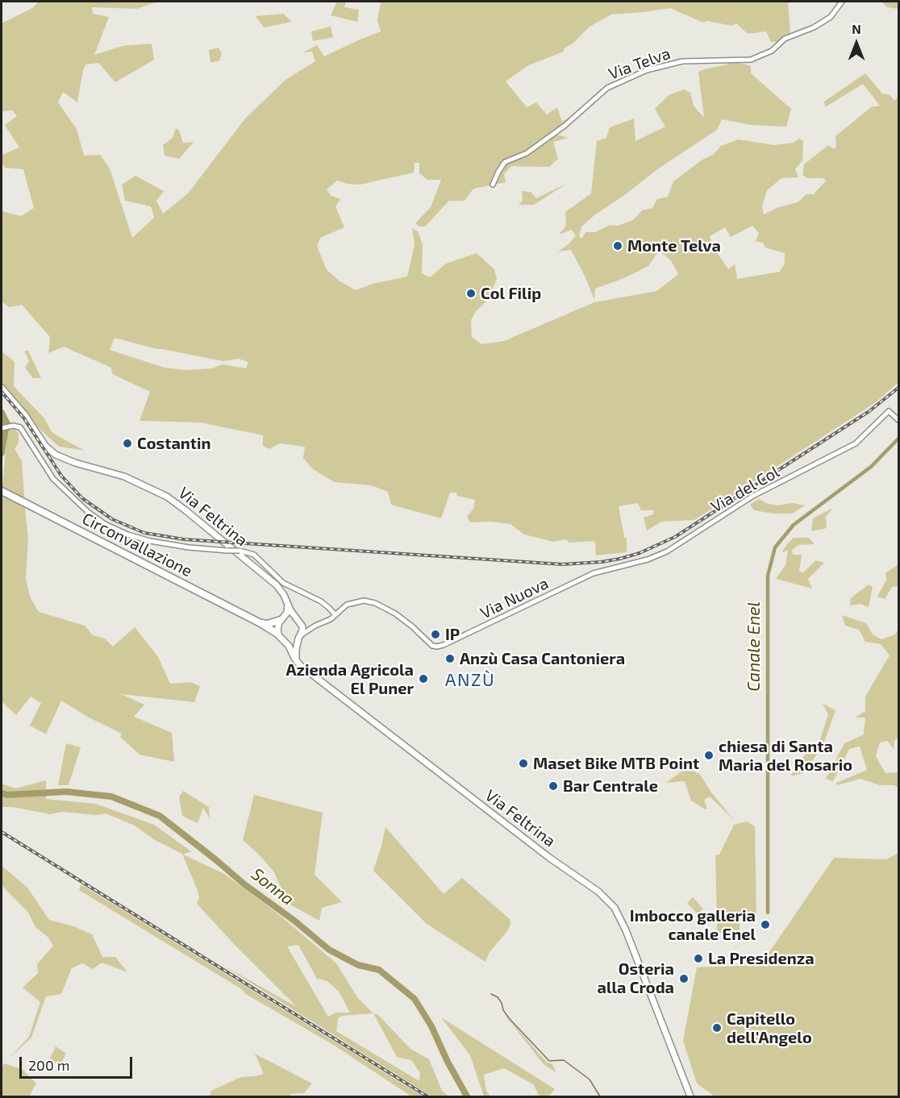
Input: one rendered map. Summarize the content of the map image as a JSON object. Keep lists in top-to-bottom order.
{
  "streets": {
    "highway": ["Circonvallazione"],
    "main road": ["Via Feltrina"],
    "street": ["Via Telva", "Via del Col", "Via Nuova"]
  },
  "crossings": [
    ["Via del Col", "Via Nuova"],
    ["Via Feltrina", "Circonvallazione"]
  ],
  "districts": ["ANZÙ"],
  "water": ["Canale Enel", "Sonna"],
  "places": [
    "Monte Telva",
    "Col Filip",
    "Costantin",
    "IP",
    "Anzù Casa Cantoniera",
    "Azienda Agricola El Puner",
    "chiesa di Santa Maria del Rosario",
    "Maset Bike MTB Point",
    "Bar Centrale",
    "Imbocco galleria canale Enel",
    "La Presidenza",
    "Osteria alla Croda",
    "Capitello dell'Angelo"
  ],
  "scale_bar": "200 m",
  "north": "top"
}
